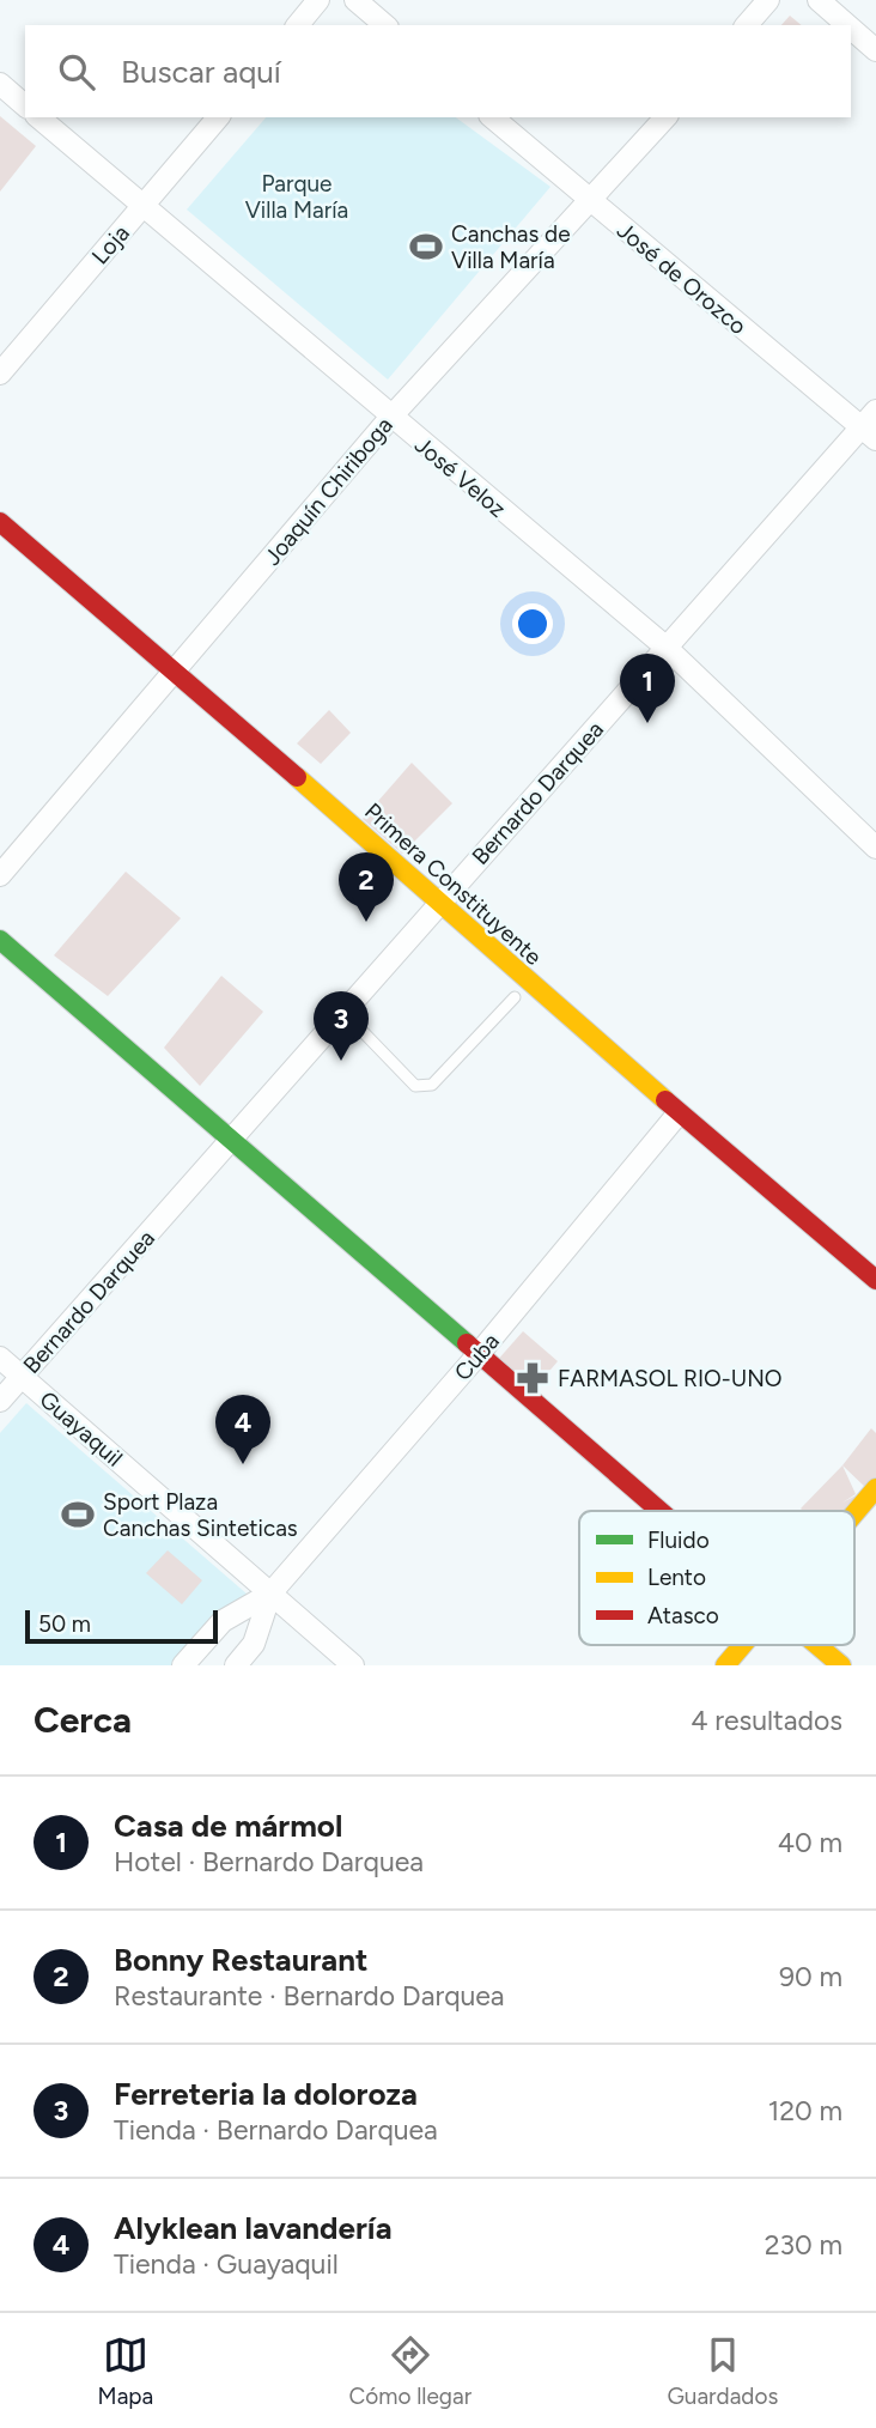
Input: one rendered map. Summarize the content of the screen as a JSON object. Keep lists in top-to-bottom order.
{
  "streets": {
    "main road": ["Primera Constituyente"],
    "street": [
      "Loja",
      "José de Orozco",
      "José Veloz",
      "Joaquín Chiriboga",
      "Bernardo Darquea",
      "Cuba",
      "Guayaquil"
    ]
  },
  "crossings": [
    ["Loja", "José Veloz"],
    ["José de Orozco", "Joaquín Chiriboga"],
    ["José de Orozco", "Bernardo Darquea"],
    ["José Veloz", "Joaquín Chiriboga"],
    ["José Veloz", "Bernardo Darquea"],
    ["Joaquín Chiriboga", "Primera Constituyente"],
    ["Bernardo Darquea", "Primera Constituyente"],
    ["Bernardo Darquea", "Guayaquil"],
    ["Primera Constituyente", "Cuba"],
    ["Cuba", "Guayaquil"]
  ],
  "parks": ["Parque Villa María"],
  "places": {
    "sports": ["Canchas de Villa María", "Sport Plaza Canchas Sinteticas"],
    "pharmacy": ["FARMASOL RIO-UNO"]
  },
  "legend": ["Fluido", "Lento", "Atasco"],
  "scale_bar": "50 m",
  "page": {
    "search": "Buscar aquí",
    "pins": [
      "1",
      "2",
      "3",
      "4"
    ],
    "scale": "50 m",
    "heading": ["Cerca", "4 resultados"],
    "list": [
      {
        "mark": "1",
        "name": "Casa de mármol",
        "note": "Hotel · Bernardo Darquea",
        "value": "40 m"
      },
      {
        "mark": "2",
        "name": "Bonny Restaurant",
        "note": "Restaurante · Bernardo Darquea",
        "value": "90 m"
      },
      {
        "mark": "3",
        "name": "Ferreteria la doloroza",
        "note": "Tienda · Bernardo Darquea",
        "value": "120 m"
      },
      {
        "mark": "4",
        "name": "Alyklean lavandería",
        "note": "Tienda · Guayaquil",
        "value": "230 m"
      }
    ],
    "nav": ["Mapa", "Cómo llegar", "Guardados"]
  }
}
